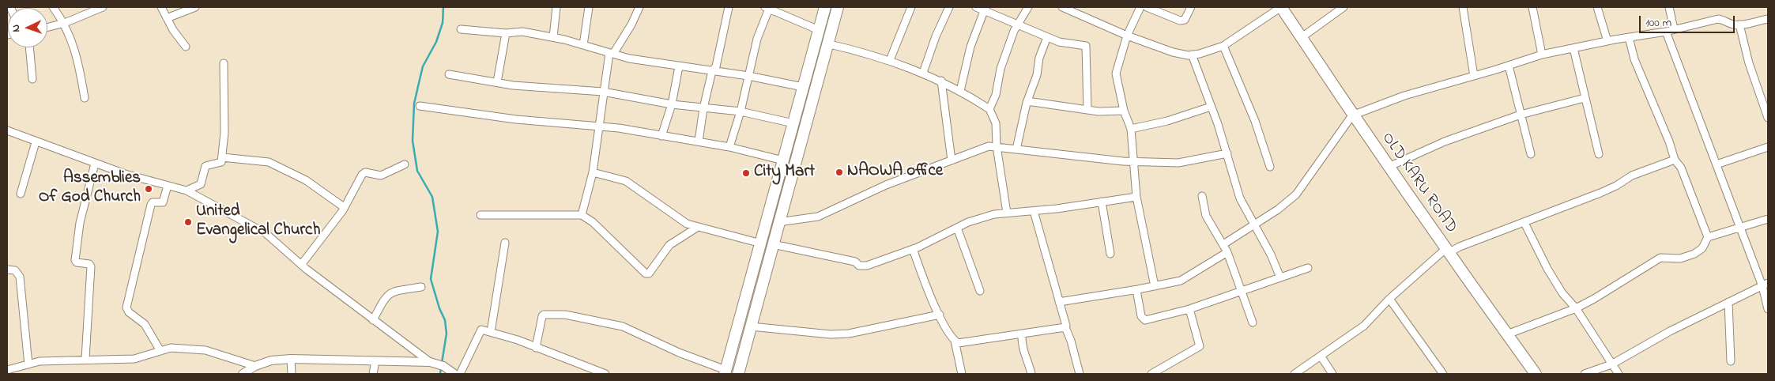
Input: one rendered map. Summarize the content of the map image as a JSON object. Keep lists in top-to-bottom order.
{
  "streets": {
    "main road": ["OLD KARU ROAD"]
  },
  "places": [
    "NAOWA office",
    "City Mart",
    "Assemblies Of God Church",
    "United Evangelical Church"
  ],
  "scale_bar": "100 m",
  "north": "left"
}
